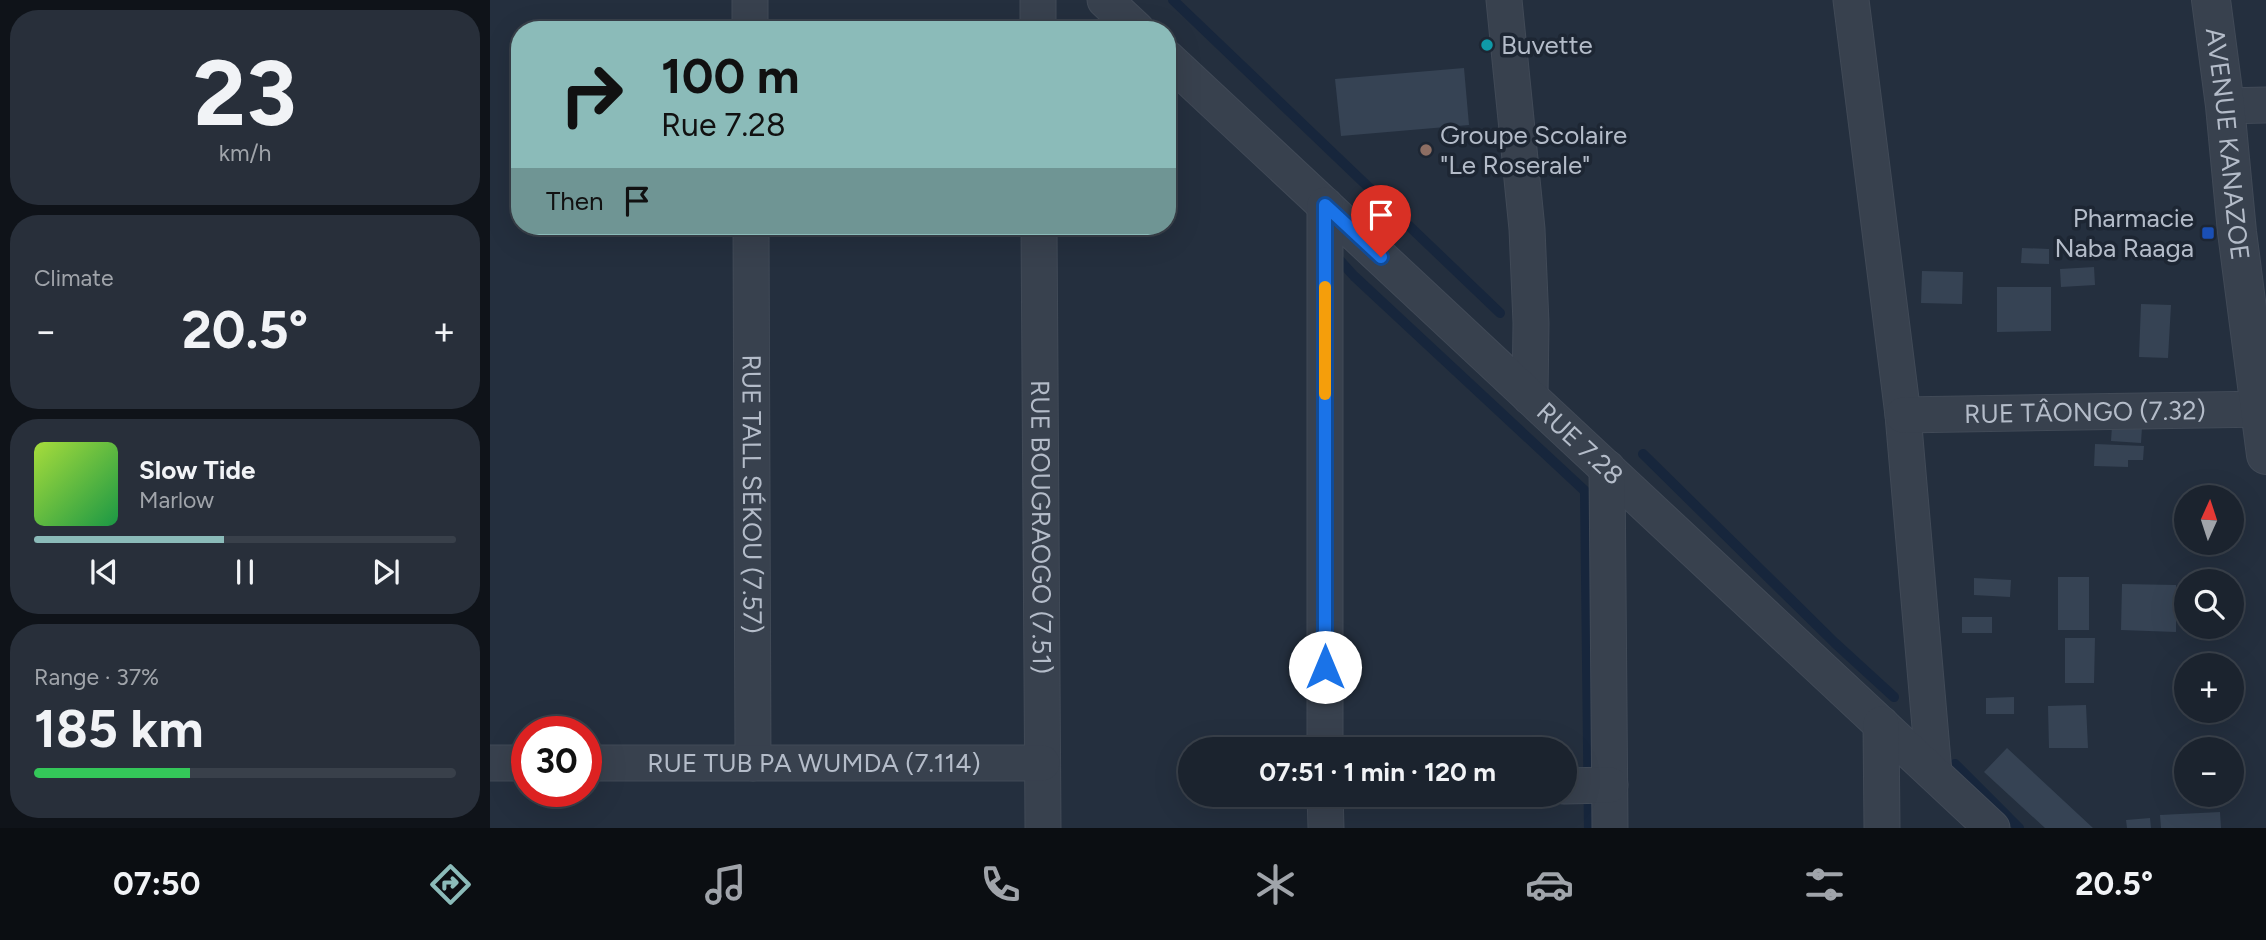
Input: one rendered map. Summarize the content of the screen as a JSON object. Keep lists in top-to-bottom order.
{
  "streets": {
    "street": [
      "AVENUE KANAZOE",
      "RUE TÂONGO (7.32)",
      "RUE 7.28",
      "RUE TALL SÉKOU (7.57)",
      "RUE BOUGRAOGO (7.51)",
      "RUE TUB PA WUMDA (7.114)"
    ]
  },
  "crossings": [
    ["AVENUE KANAZOE", "RUE TÂONGO (7.32)"],
    ["RUE TALL SÉKOU (7.57)", "RUE TUB PA WUMDA (7.114)"],
    ["RUE BOUGRAOGO (7.51)", "RUE TUB PA WUMDA (7.114)"]
  ],
  "places": {
    "other": ["Buvette", "Groupe Scolaire \"Le Roserale\""],
    "transit": ["Pharmacie Naba Raaga"]
  },
  "north": "top",
  "page": {
    "tile": [
      ["23", "km/h"],
      "Climate",
      ["Range · 37%", "185 km"]
    ],
    "turn": ["100 m", "Rue 7.28"],
    "then": "Then",
    "heat": ["−", "20.5°", "+"],
    "song": ["Slow Tide", "Marlow"],
    "map_buttons": ["+", "−"],
    "limit": "30",
    "trip": "07:51 · 1 min · 120 m",
    "tabs": ["07:50", "20.5°"]
  }
}
